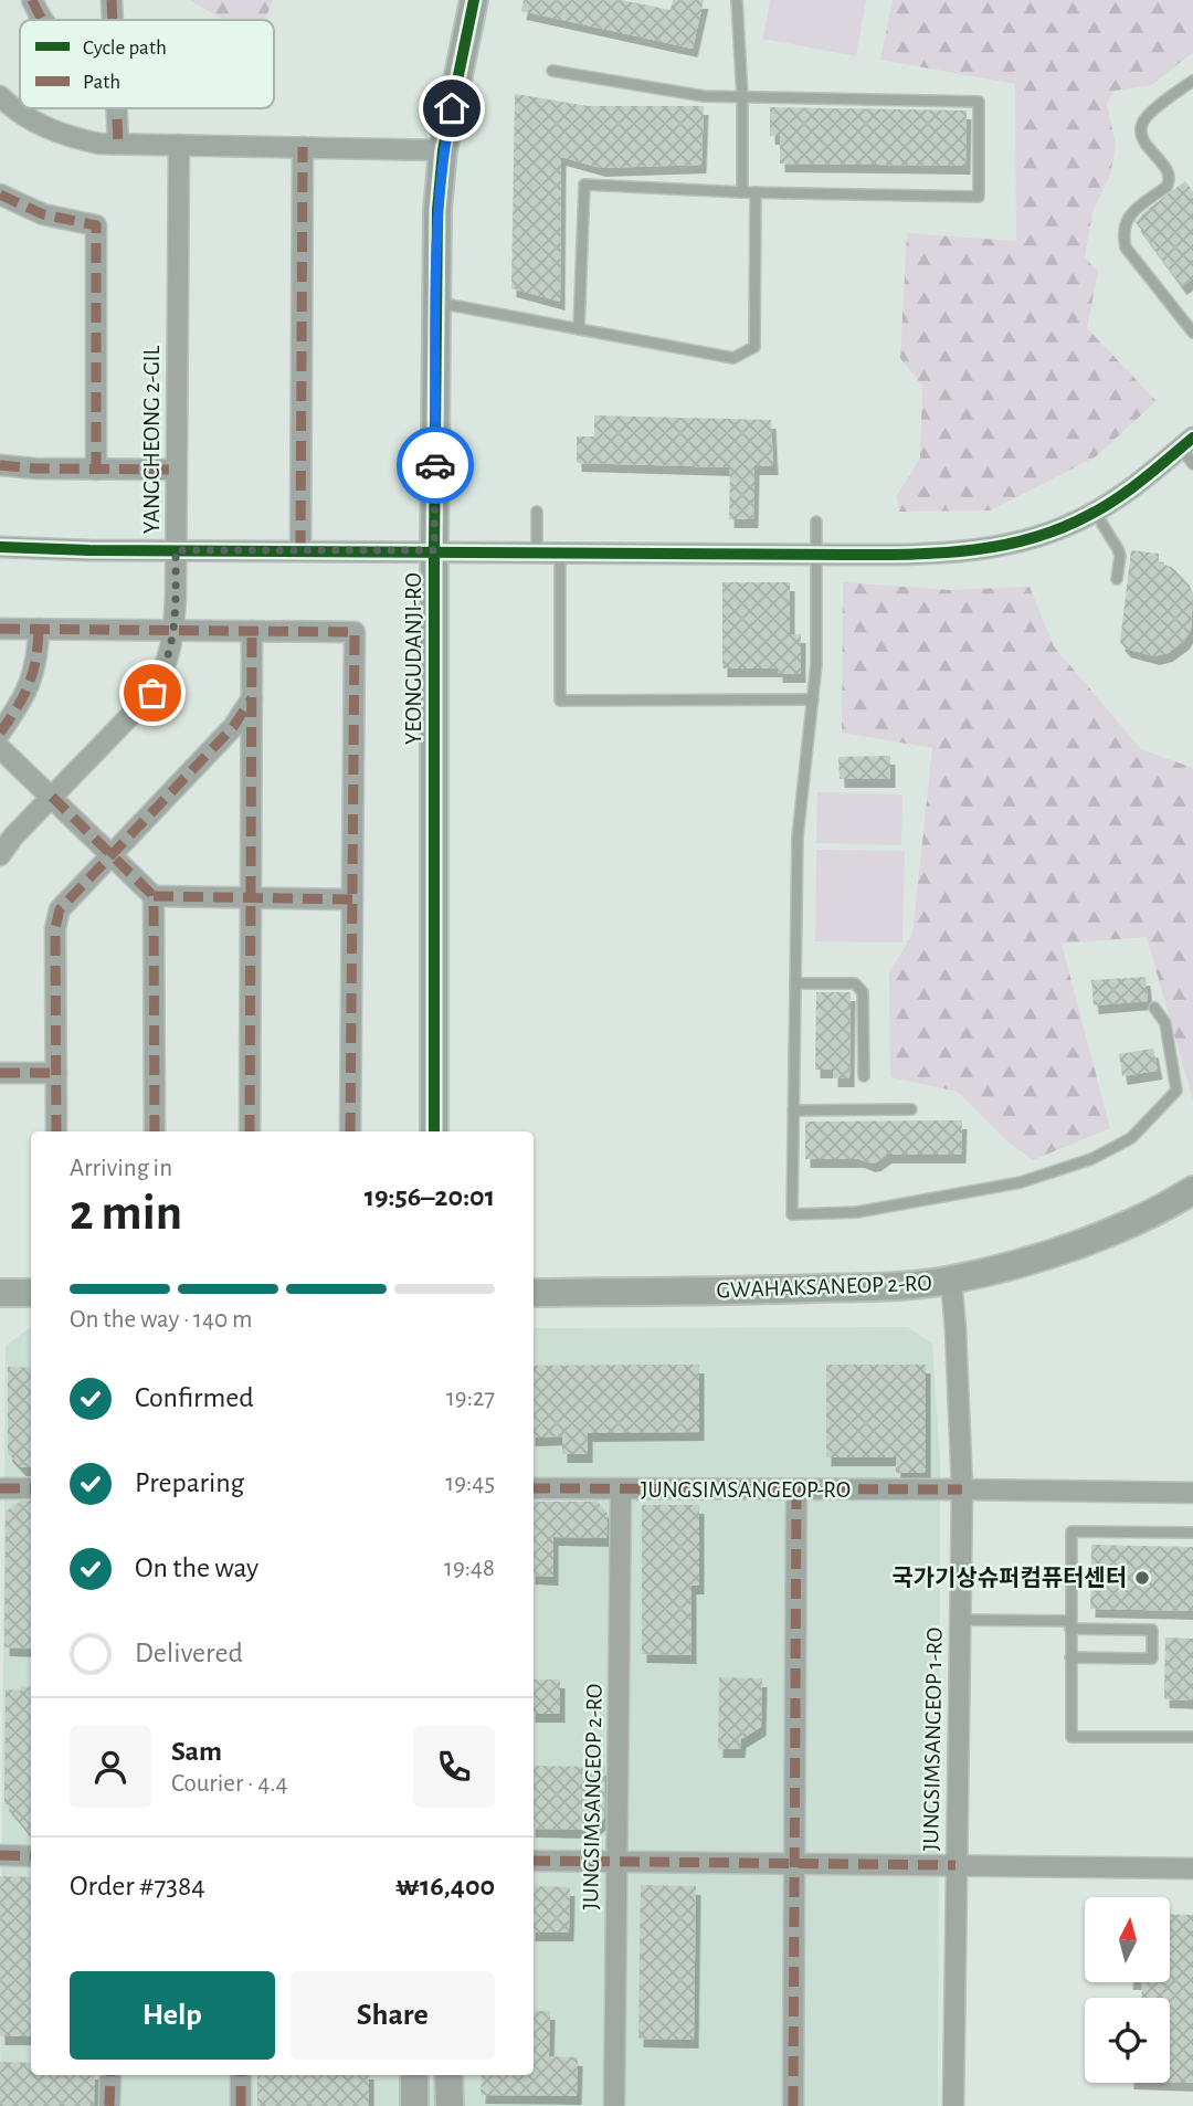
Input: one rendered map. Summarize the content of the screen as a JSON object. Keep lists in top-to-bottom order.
{
  "streets": {
    "street": [
      "YANGCHEONG 2-GIL",
      "YEONGUDANJI-RO",
      "GWAHAKSANEOP 2-RO",
      "JUNGSIMSANGEOP-RO",
      "JUNGSIMSANGEOP 1-RO",
      "JUNGSIMSANGEOP 2-RO"
    ]
  },
  "crossings": [
    ["GWAHAKSANEOP 2-RO", "JUNGSIMSANGEOP 1-RO"],
    ["JUNGSIMSANGEOP-RO", "JUNGSIMSANGEOP 1-RO"],
    ["JUNGSIMSANGEOP-RO", "JUNGSIMSANGEOP 2-RO"]
  ],
  "places": ["국가기상슈퍼컴퓨터센터"],
  "legend": ["Cycle path", "Path"],
  "north": "top",
  "page": {
    "heading": ["2 min", "Arriving in", "19:56–20:01"],
    "panel": [
      "Sam",
      "Courier · 4.4",
      "Order #7384",
      "₩16,400"
    ],
    "bar": "On the way · 140 m",
    "list": [
      ["Confirmed", "19:27"],
      ["Preparing", "19:45"],
      ["On the way", "19:48"],
      "Delivered"
    ],
    "buttons": ["Help", "Share"]
  }
}
